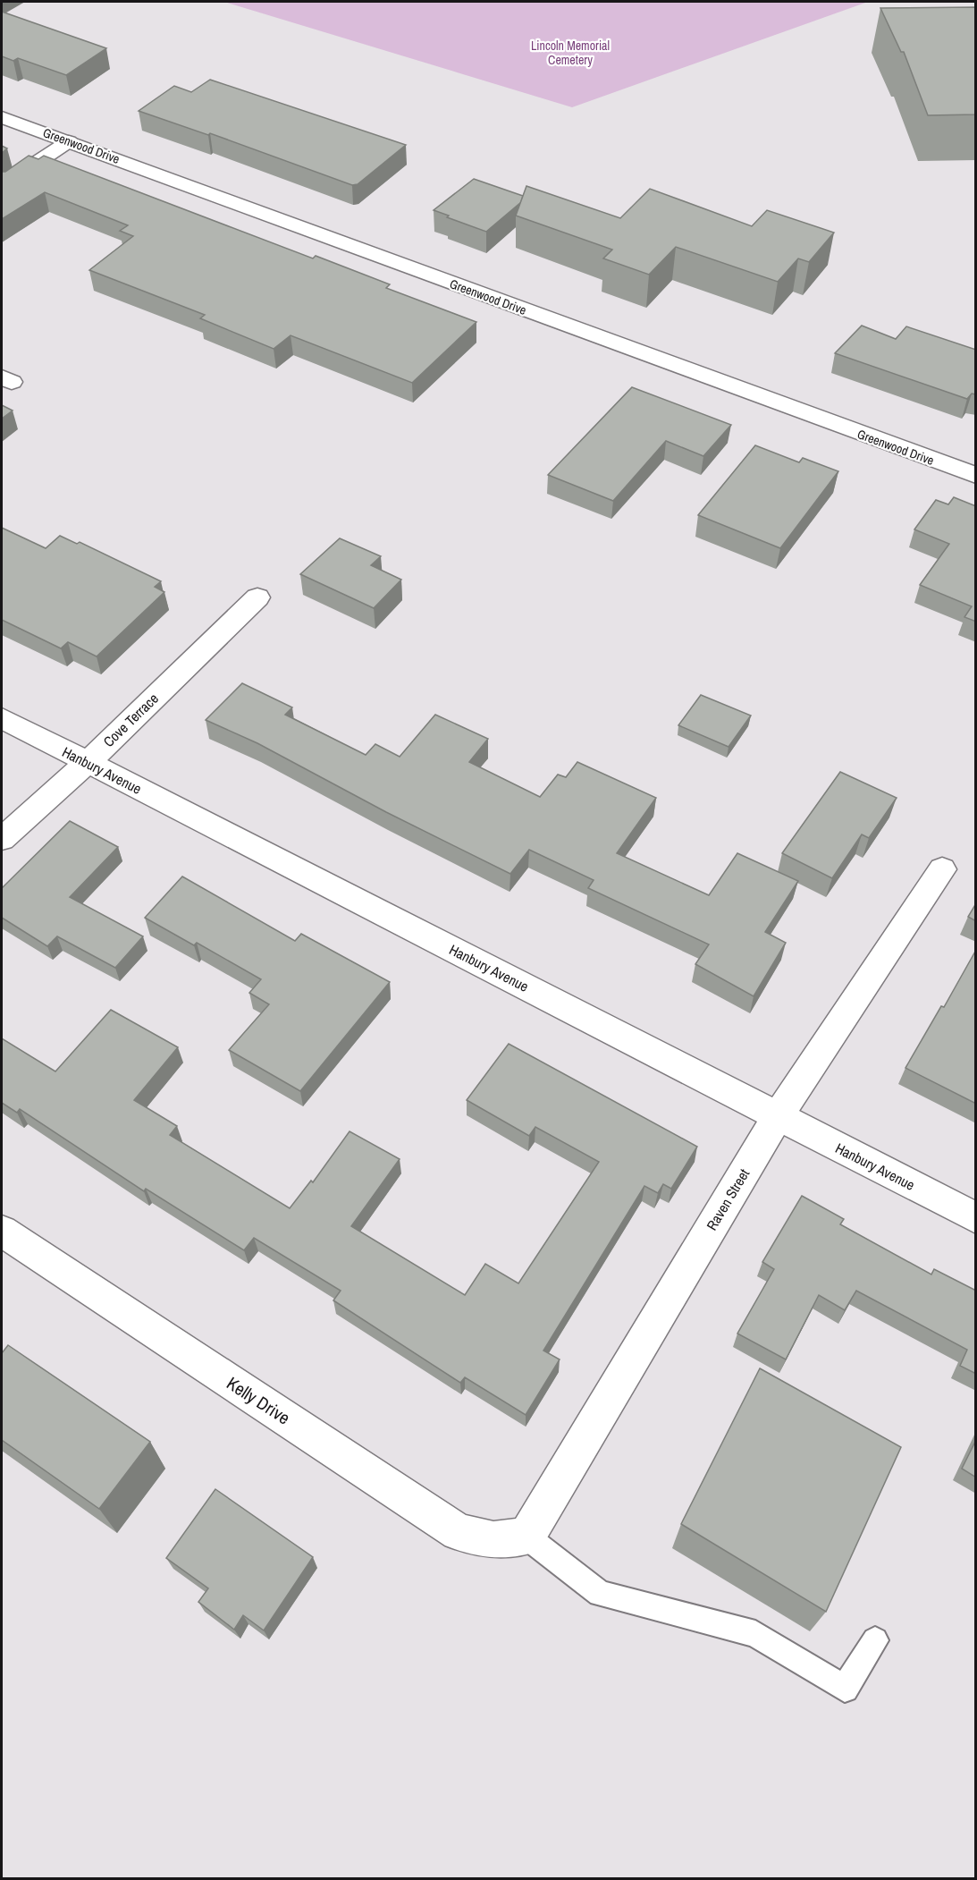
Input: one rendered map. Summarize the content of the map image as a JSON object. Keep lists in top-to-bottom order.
{
  "streets": {
    "street": [
      "Greenwood Drive",
      "Cove Terrace",
      "Hanbury Avenue",
      "Raven Street",
      "Kelly Drive"
    ]
  },
  "crossings": [
    ["Cove Terrace", "Hanbury Avenue"],
    ["Hanbury Avenue", "Raven Street"],
    ["Raven Street", "Kelly Drive"]
  ],
  "parks": ["Lincoln Memorial Cemetery"]
}
